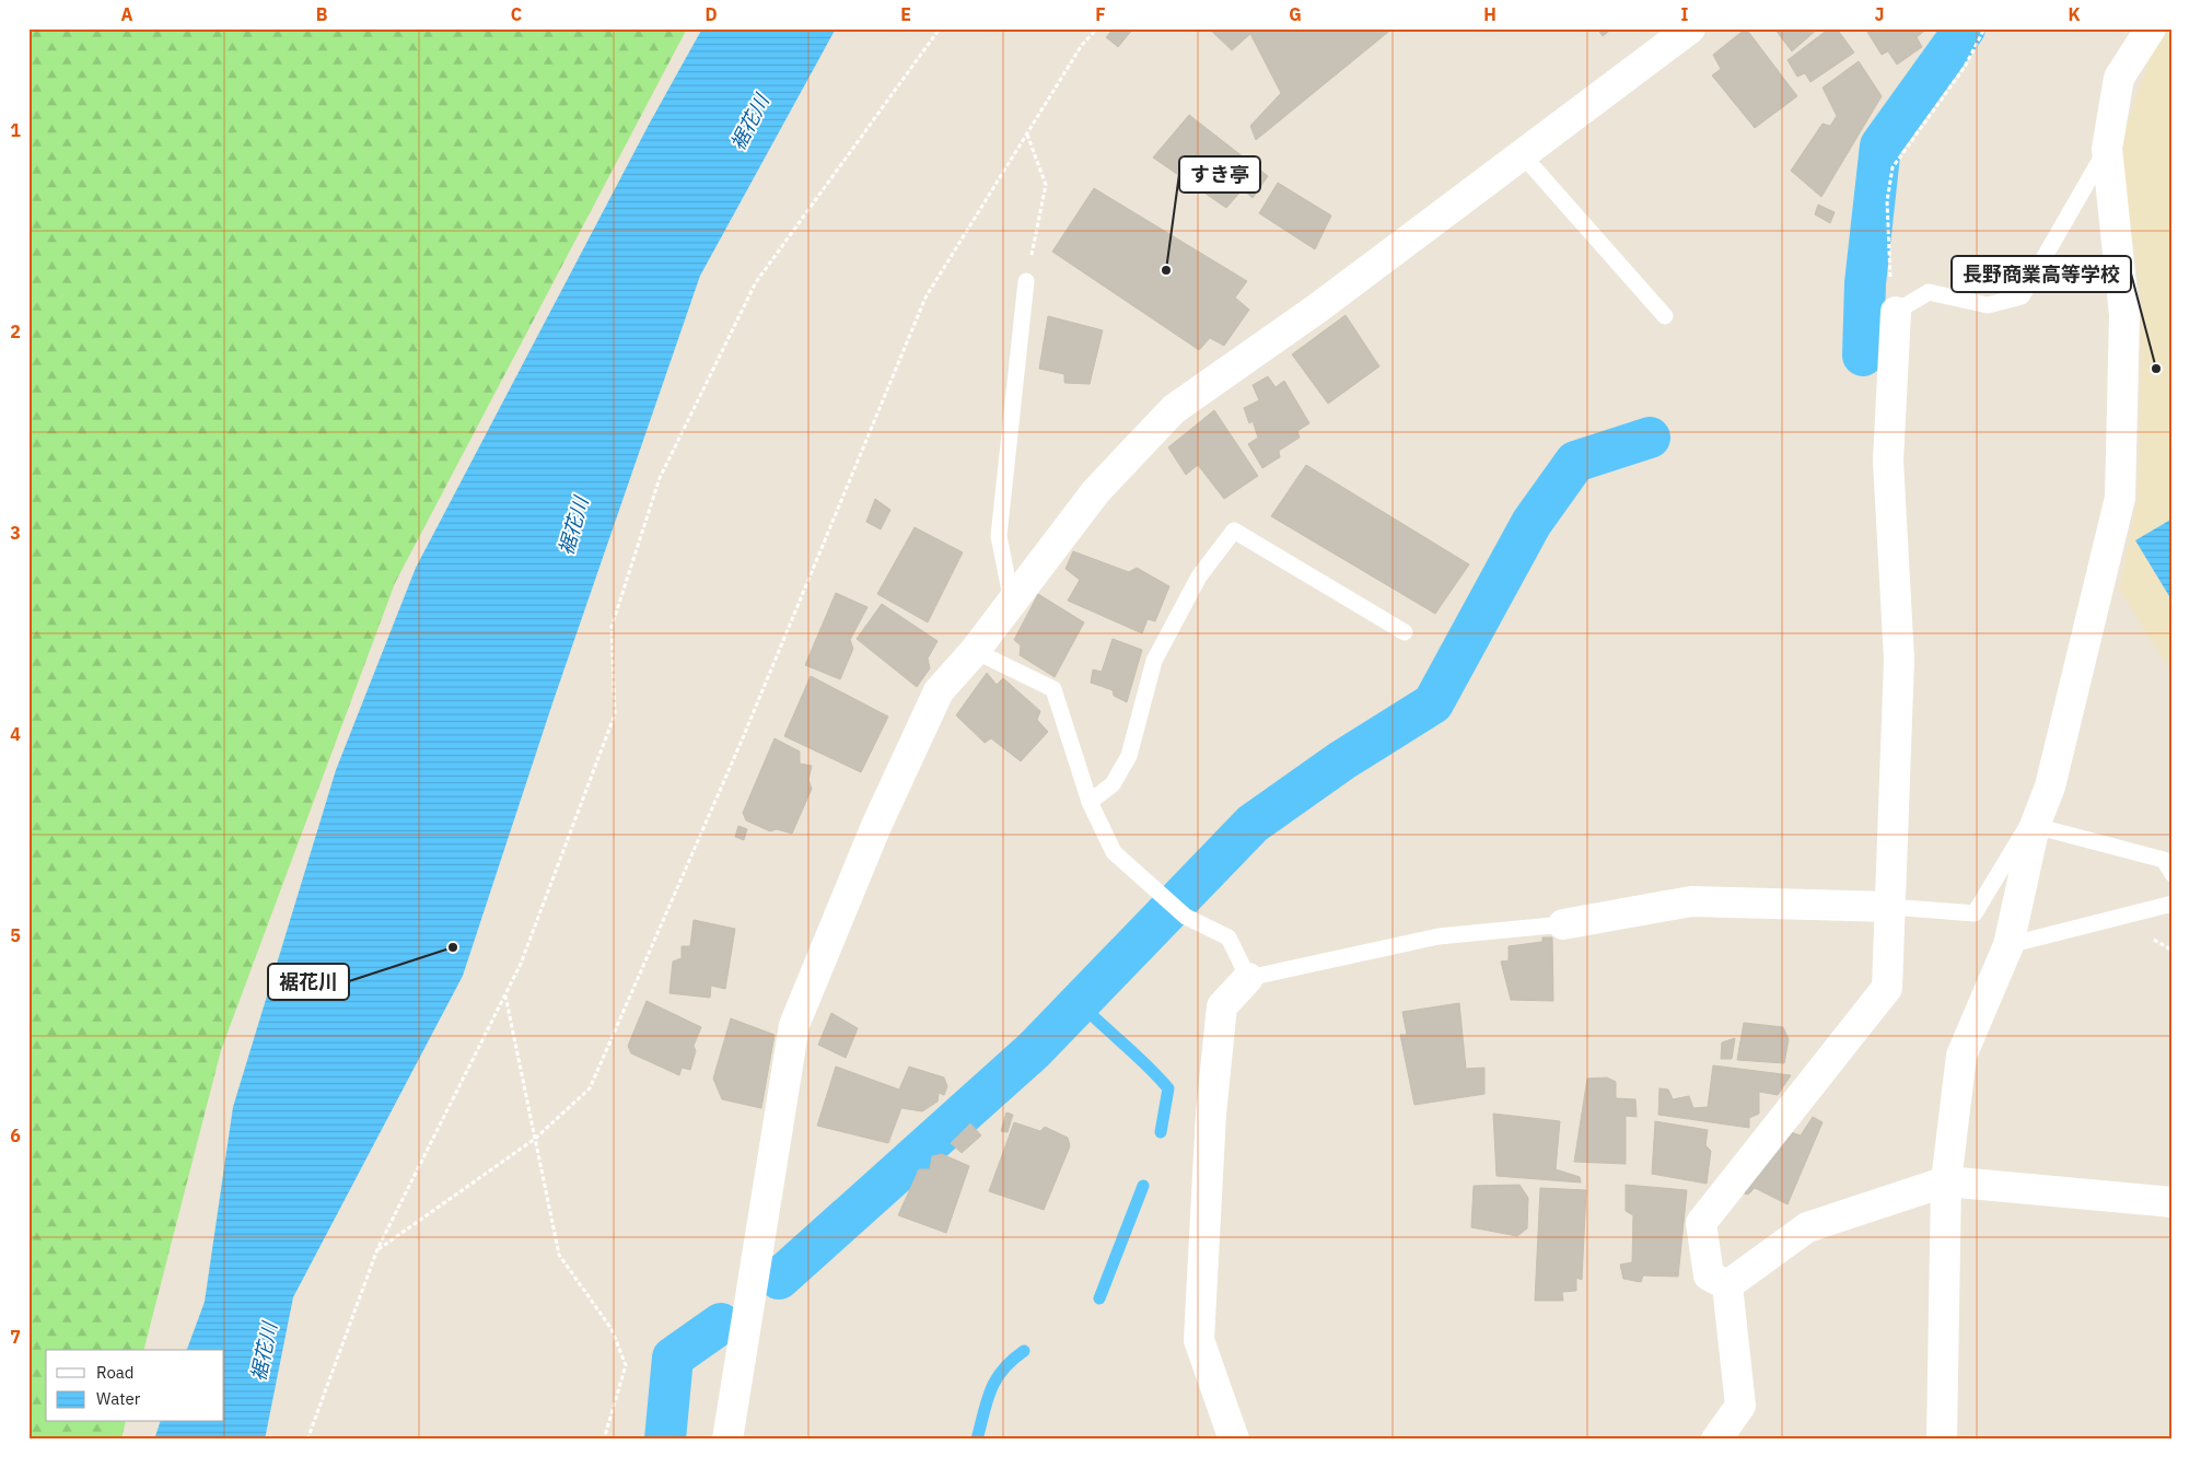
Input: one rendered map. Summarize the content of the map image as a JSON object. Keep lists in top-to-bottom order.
{
  "water": ["裾花川"],
  "places": ["すき亭", "長野商業高等学校", "裾花川"],
  "legend": ["Road", "Water"],
  "grid": {
    "columns": [
      "A",
      "B",
      "C",
      "D",
      "E",
      "F",
      "G",
      "H",
      "I",
      "J",
      "K"
    ],
    "rows": [
      "1",
      "2",
      "3",
      "4",
      "5",
      "6",
      "7"
    ]
  }
}
